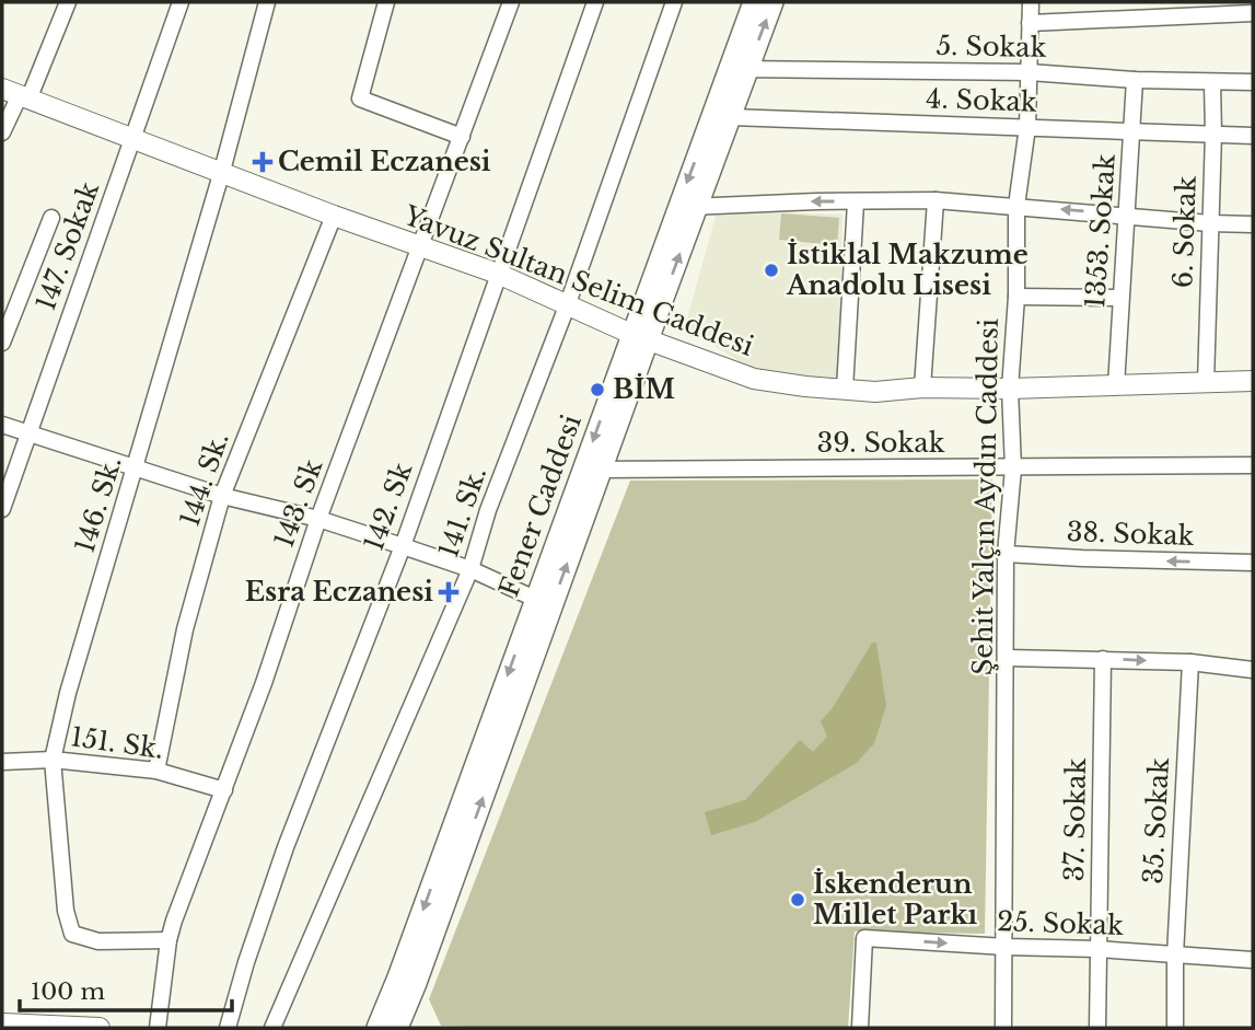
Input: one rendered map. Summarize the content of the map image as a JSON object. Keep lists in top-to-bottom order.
{
  "streets": {
    "main road": ["Fener Caddesi"],
    "street": [
      "5. Sokak",
      "4. Sokak",
      "1353. Sokak",
      "6. Sokak",
      "147. Sokak",
      "Yavuz Sultan Selim Caddesi",
      "39. Sokak",
      "144. Sk.",
      "Şehit Yalçın Aydın Caddesi",
      "143. Sk",
      "146. Sk.",
      "142. Sk",
      "141. Sk.",
      "38. Sokak",
      "151. Sk.",
      "37. Sokak",
      "35. Sokak",
      "25. Sokak"
    ]
  },
  "crossings": [
    ["5. Sokak", "1353. Sokak"],
    ["5. Sokak", "6. Sokak"],
    ["5. Sokak", "Şehit Yalçın Aydın Caddesi"],
    ["5. Sokak", "Fener Caddesi"],
    ["4. Sokak", "1353. Sokak"],
    ["4. Sokak", "6. Sokak"],
    ["4. Sokak", "Şehit Yalçın Aydın Caddesi"],
    ["4. Sokak", "Fener Caddesi"],
    ["1353. Sokak", "Yavuz Sultan Selim Caddesi"],
    ["6. Sokak", "Yavuz Sultan Selim Caddesi"],
    ["147. Sokak", "Yavuz Sultan Selim Caddesi"],
    ["Yavuz Sultan Selim Caddesi", "144. Sk."],
    ["Yavuz Sultan Selim Caddesi", "Şehit Yalçın Aydın Caddesi"],
    ["Yavuz Sultan Selim Caddesi", "143. Sk"],
    ["Yavuz Sultan Selim Caddesi", "146. Sk."],
    ["Yavuz Sultan Selim Caddesi", "Fener Caddesi"],
    ["Yavuz Sultan Selim Caddesi", "142. Sk"],
    ["Yavuz Sultan Selim Caddesi", "141. Sk."],
    ["39. Sokak", "Şehit Yalçın Aydın Caddesi"],
    ["39. Sokak", "Fener Caddesi"],
    ["144. Sk.", "151. Sk."],
    ["Şehit Yalçın Aydın Caddesi", "38. Sokak"],
    ["Şehit Yalçın Aydın Caddesi", "25. Sokak"],
    ["143. Sk", "146. Sk."],
    ["143. Sk", "151. Sk."],
    ["146. Sk.", "151. Sk."],
    ["37. Sokak", "25. Sokak"],
    ["35. Sokak", "25. Sokak"]
  ],
  "places": {
    "health": ["Cemil Eczanesi", "Esra Eczanesi"],
    "other": ["İstiklal Makzume Anadolu Lisesi", "BİM", "İskenderun Millet Parkı"]
  },
  "scale_bar": "100 m"
}
